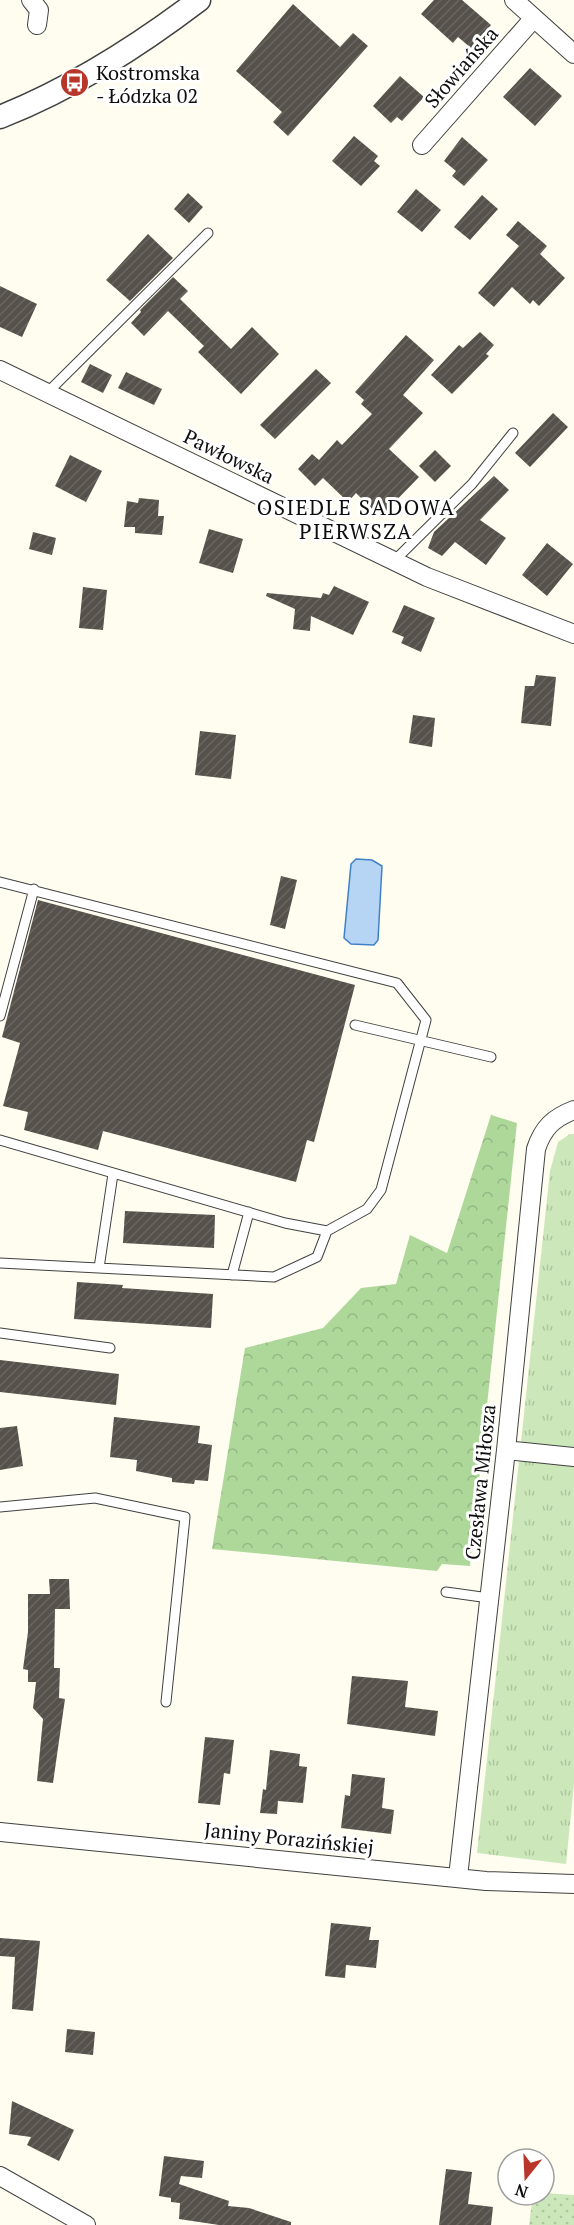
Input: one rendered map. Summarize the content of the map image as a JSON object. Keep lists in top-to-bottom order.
{
  "streets": {
    "street": [
      "Słowiańska",
      "Pawłowska",
      "Czesława Miłosza",
      "Janiny Porazińskiej"
    ]
  },
  "crossings": [
    ["Czesława Miłosza", "Janiny Porazińskiej"]
  ],
  "districts": ["OSIEDLE SADOWA PIERWSZA"],
  "places": {
    "bus stop": ["Kostromska - Łódzka 02"]
  },
  "north": "bottom"
}
